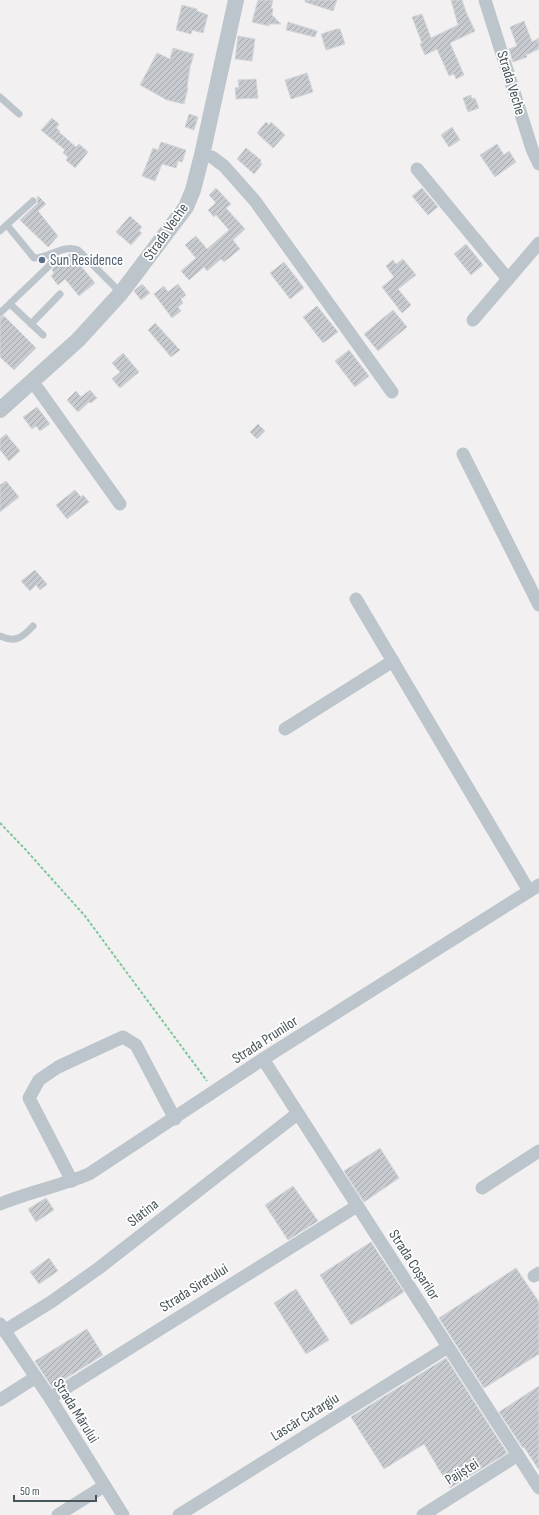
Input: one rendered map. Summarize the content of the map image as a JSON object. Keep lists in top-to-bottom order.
{
  "streets": {
    "street": [
      "Strada Veche",
      "Strada Prunilor",
      "Slatina",
      "Strada Coșarilor",
      "Strada Siretului",
      "Strada Mărului",
      "Lascăr Catargiu",
      "Pajiștei"
    ]
  },
  "crossings": [
    ["Strada Prunilor", "Strada Coșarilor"],
    ["Slatina", "Strada Coșarilor"],
    ["Slatina", "Strada Mărului"],
    ["Strada Coșarilor", "Strada Siretului"],
    ["Strada Coșarilor", "Lascăr Catargiu"],
    ["Strada Coșarilor", "Pajiștei"],
    ["Strada Siretului", "Strada Mărului"]
  ],
  "places": ["Sun Residence"],
  "scale_bar": "50 m"
}
